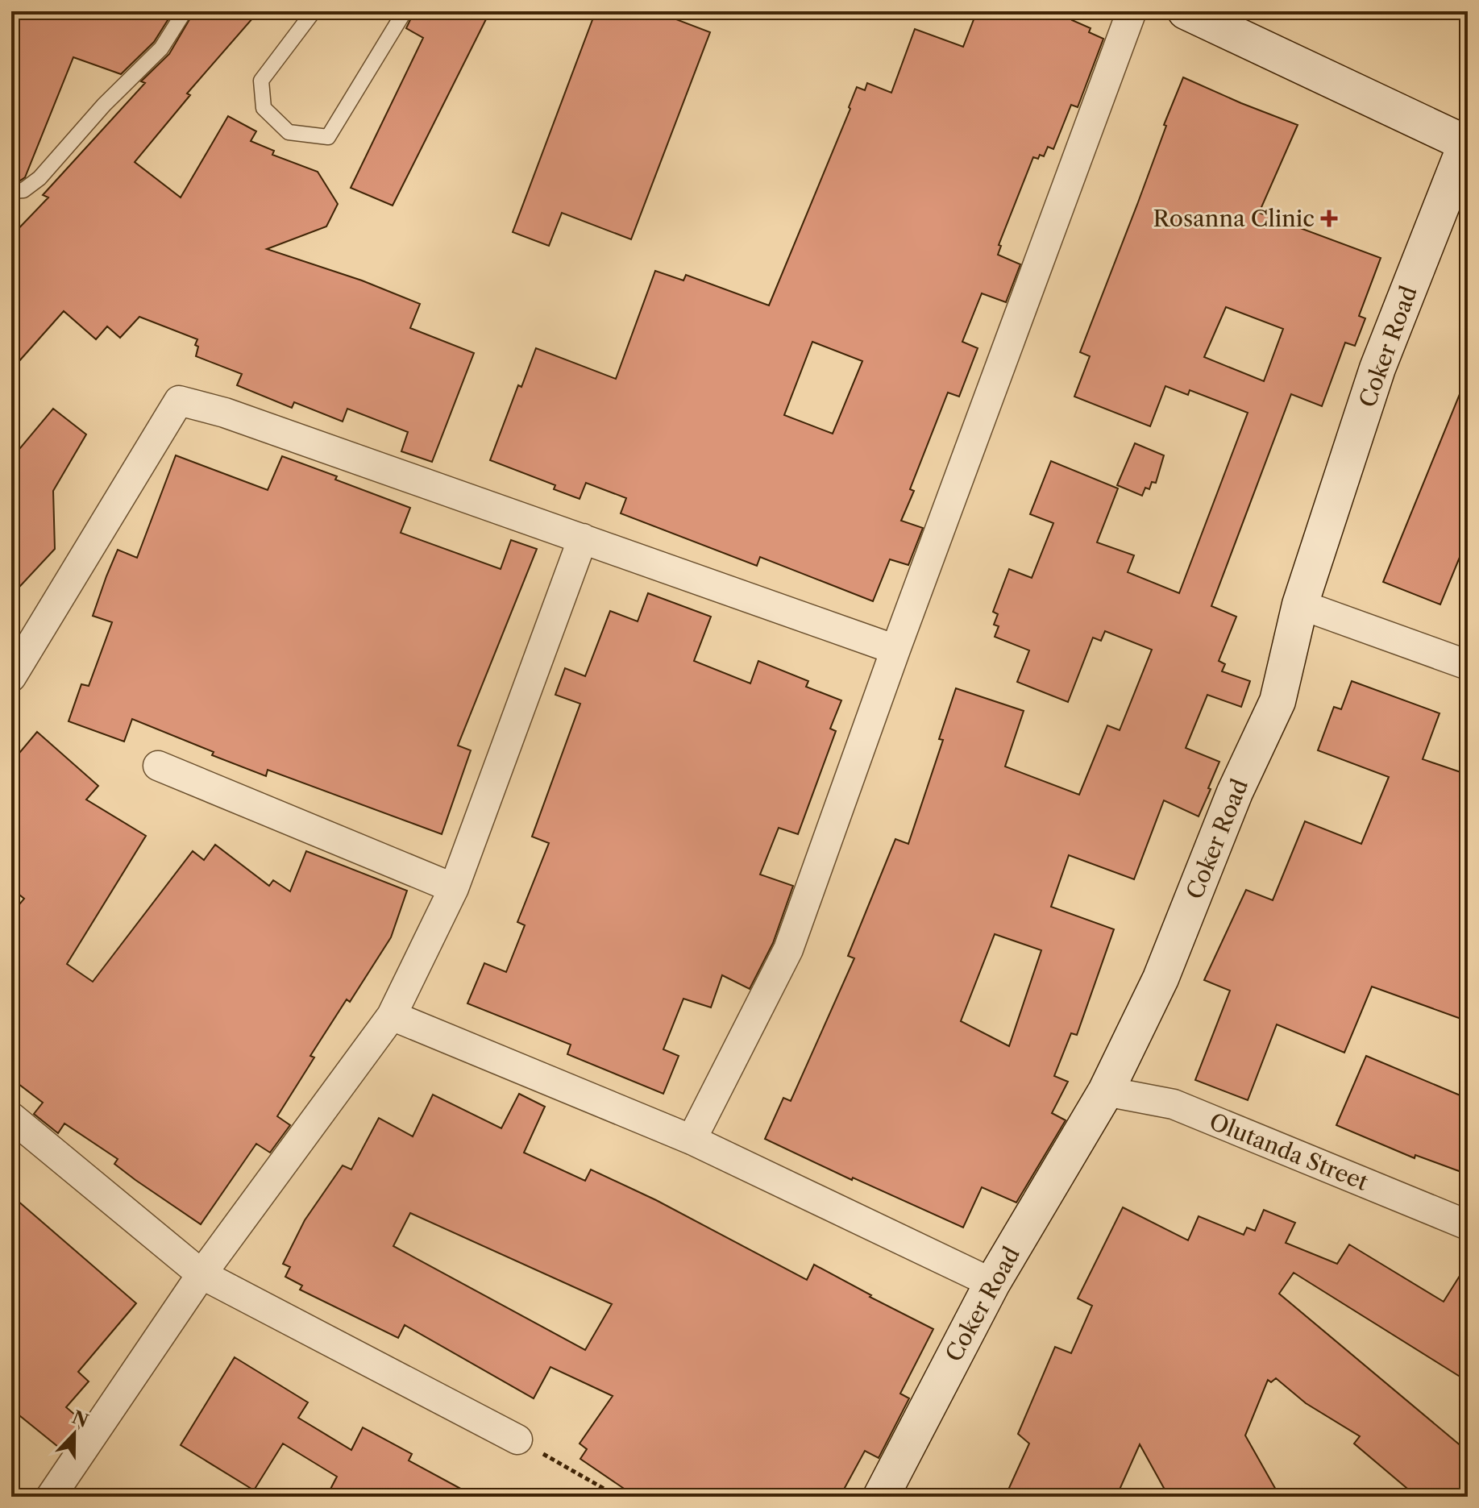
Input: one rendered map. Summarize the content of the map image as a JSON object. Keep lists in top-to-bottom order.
{
  "streets": {
    "main road": ["Coker Road"],
    "street": ["Olutanda Street"]
  },
  "crossings": [
    ["Coker Road", "Olutanda Street"]
  ],
  "places": {
    "health": ["Rosanna Clinic"]
  },
  "north": "top"
}
